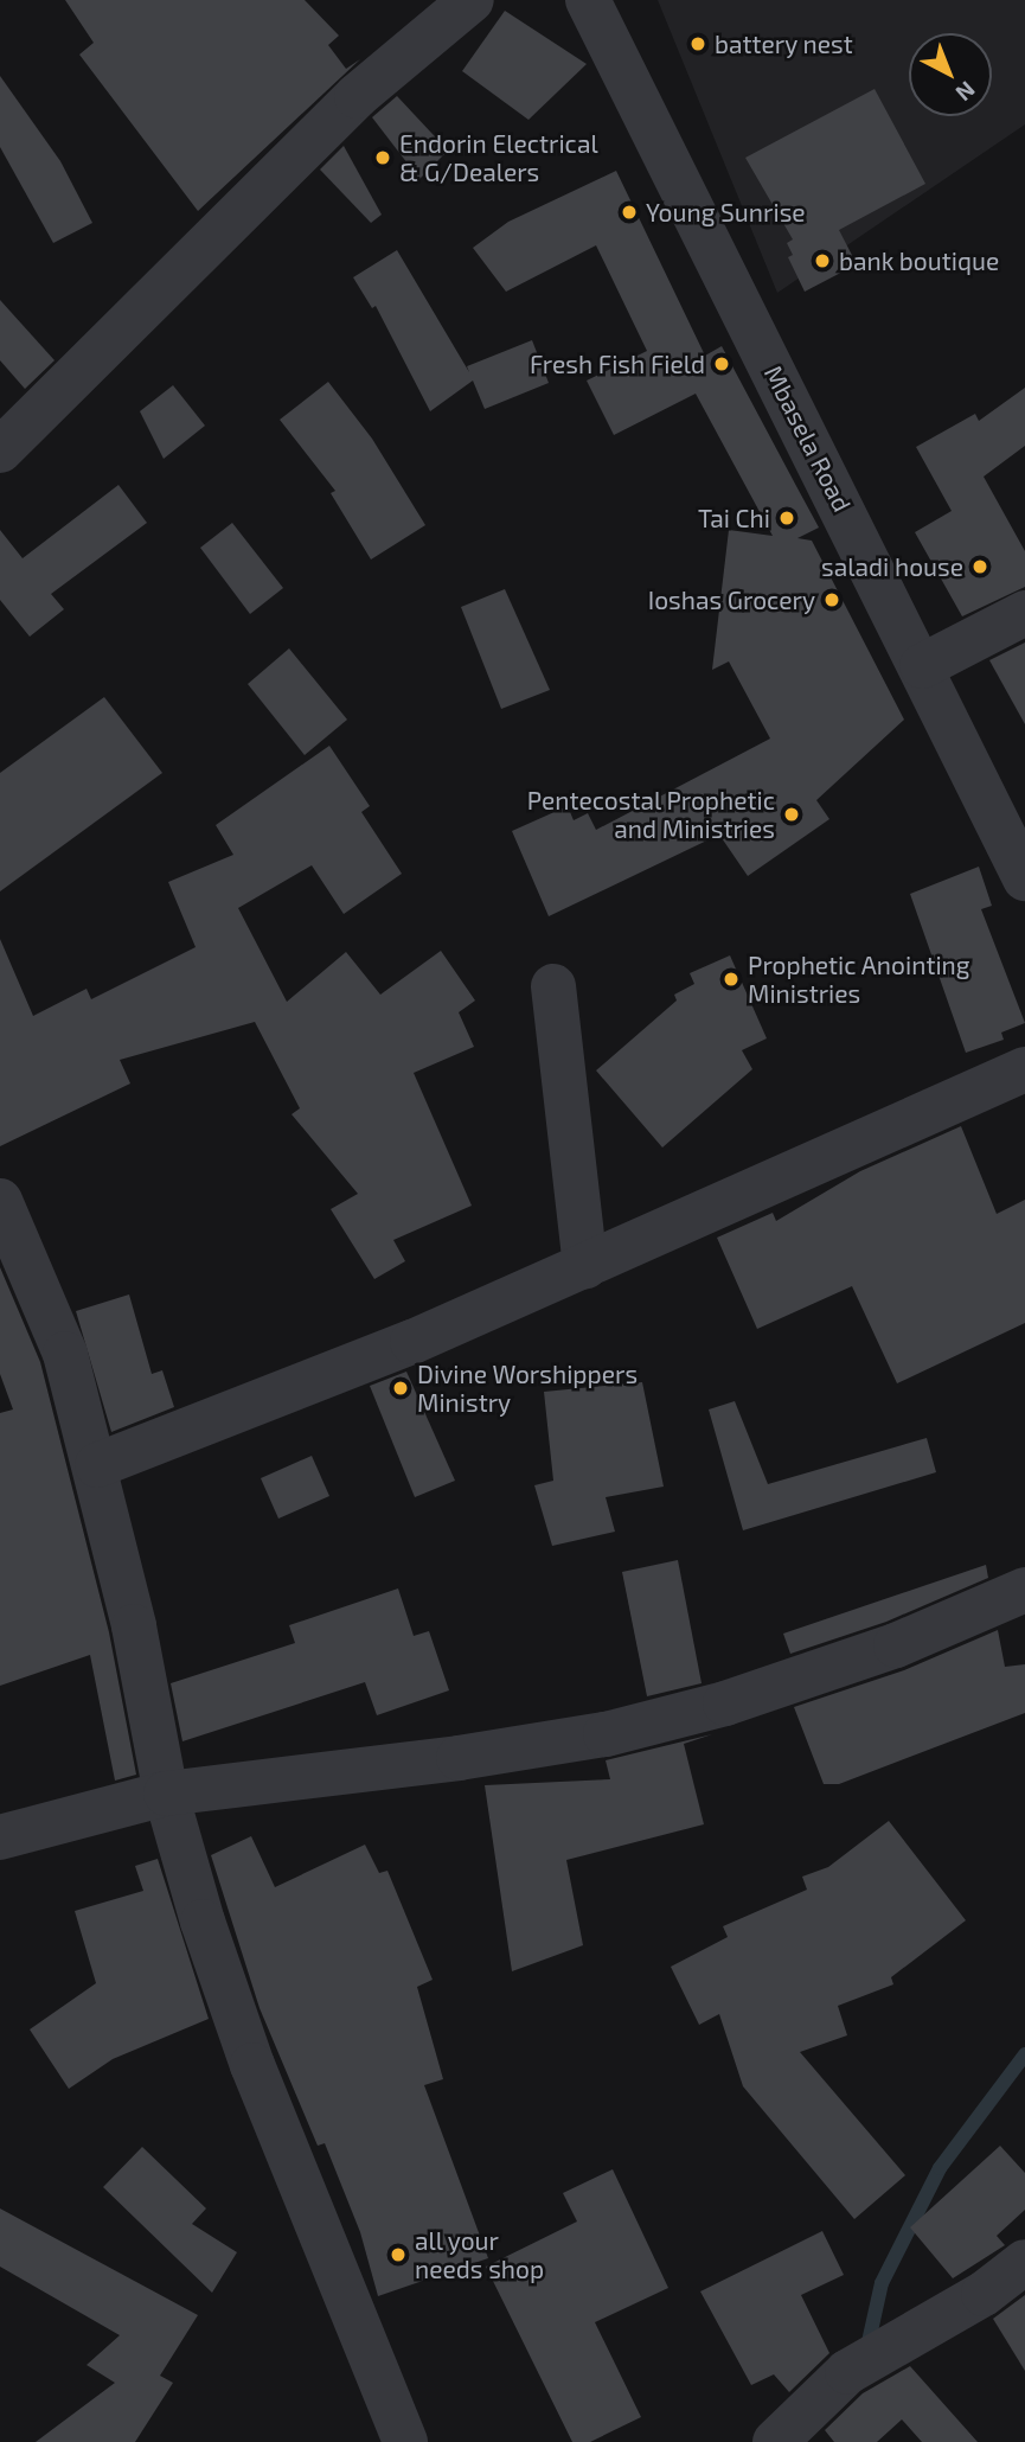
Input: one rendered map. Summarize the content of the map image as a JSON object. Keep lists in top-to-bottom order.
{
  "streets": {
    "street": ["Mbasela Road"]
  },
  "places": [
    "battery nest",
    "Endorin Electrical & G/Dealers",
    "Young Sunrise",
    "bank boutique",
    "Fresh Fish Field",
    "Tai Chi",
    "saladi house",
    "Ioshas Grocery",
    "Pentecostal Prophetic and Ministries",
    "Prophetic Anointing Ministries",
    "Divine Worshippers Ministry",
    "all your needs shop"
  ],
  "north": "bottom right"
}
